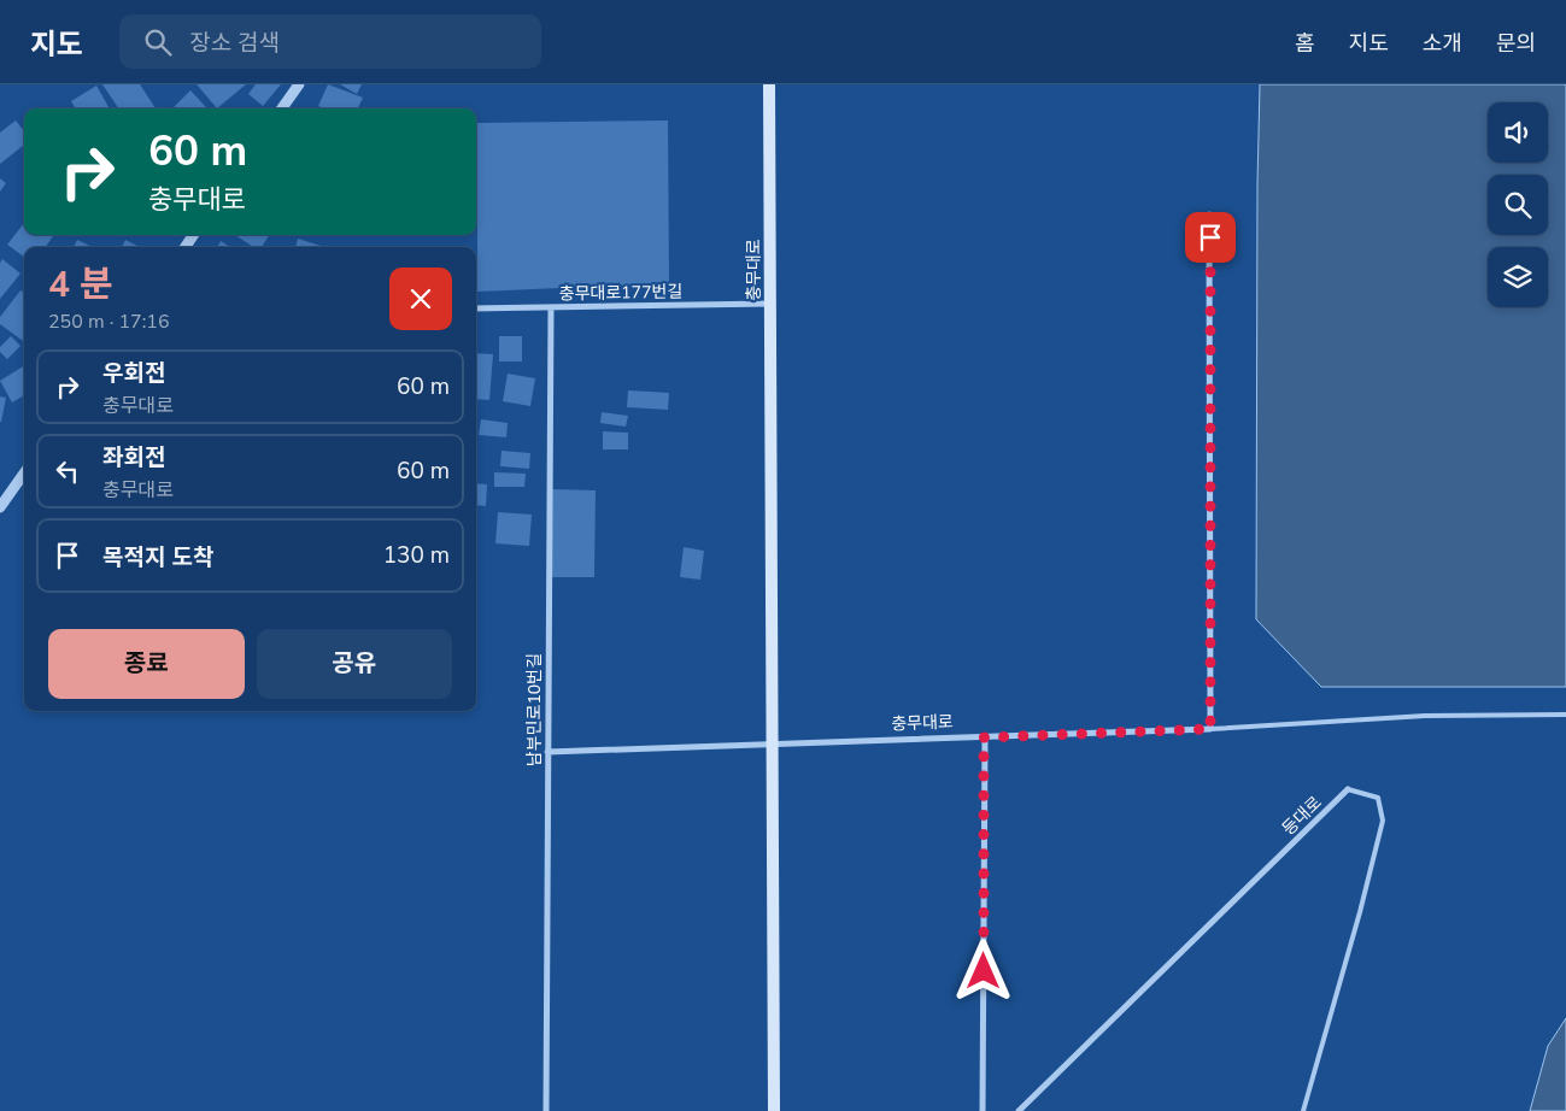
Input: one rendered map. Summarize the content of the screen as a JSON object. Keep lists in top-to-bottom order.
{
  "streets": {
    "main road": ["충무대로"],
    "street": ["충무대로177번길", "남부민로10번길", "등대로"]
  },
  "crossings": [
    ["충무대로", "충무대로177번길"],
    ["충무대로", "남부민로10번길"],
    ["충무대로177번길", "남부민로10번길"]
  ],
  "page": {
    "header": "지도",
    "search": "장소 검색",
    "nav": [
      "홈",
      "지도",
      "소개",
      "문의"
    ],
    "turn": ["60 m", "충무대로"],
    "heading": ["4 분", "250 m · 17:16"],
    "list": [
      {
        "name": "우회전",
        "note": "충무대로",
        "value": "60 m"
      },
      {
        "name": "좌회전",
        "note": "충무대로",
        "value": "60 m"
      },
      {
        "name": "목적지 도착",
        "value": "130 m"
      }
    ],
    "buttons": ["종료", "공유"]
  }
}
